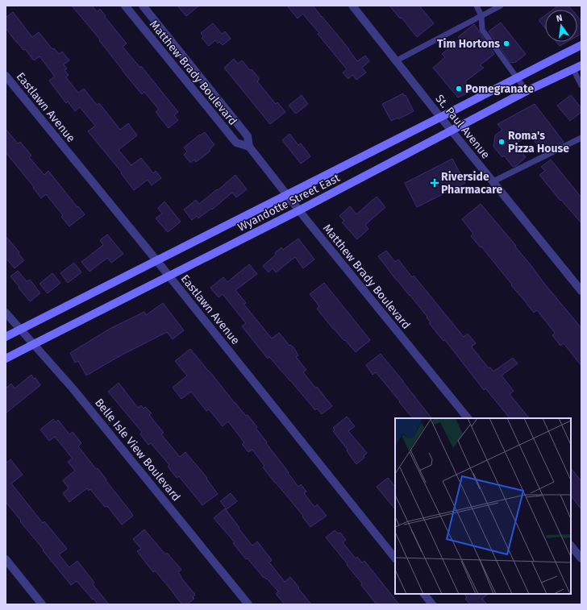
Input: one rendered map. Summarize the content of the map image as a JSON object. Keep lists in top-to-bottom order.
{
  "streets": {
    "main road": ["Wyandotte Street East"],
    "street": [
      "Matthew Brady Boulevard",
      "Eastlawn Avenue",
      "St. Paul Avenue",
      "Belle Isle View Boulevard"
    ]
  },
  "crossings": [
    ["Matthew Brady Boulevard", "Wyandotte Street East"],
    ["Eastlawn Avenue", "Wyandotte Street East"],
    ["St. Paul Avenue", "Wyandotte Street East"],
    ["Wyandotte Street East", "Belle Isle View Boulevard"]
  ],
  "places": {
    "other": ["Tim Hortons", "Pomegranate", "Roma's Pizza House"],
    "health": ["Riverside Pharmacare"]
  },
  "north": "top"
}
